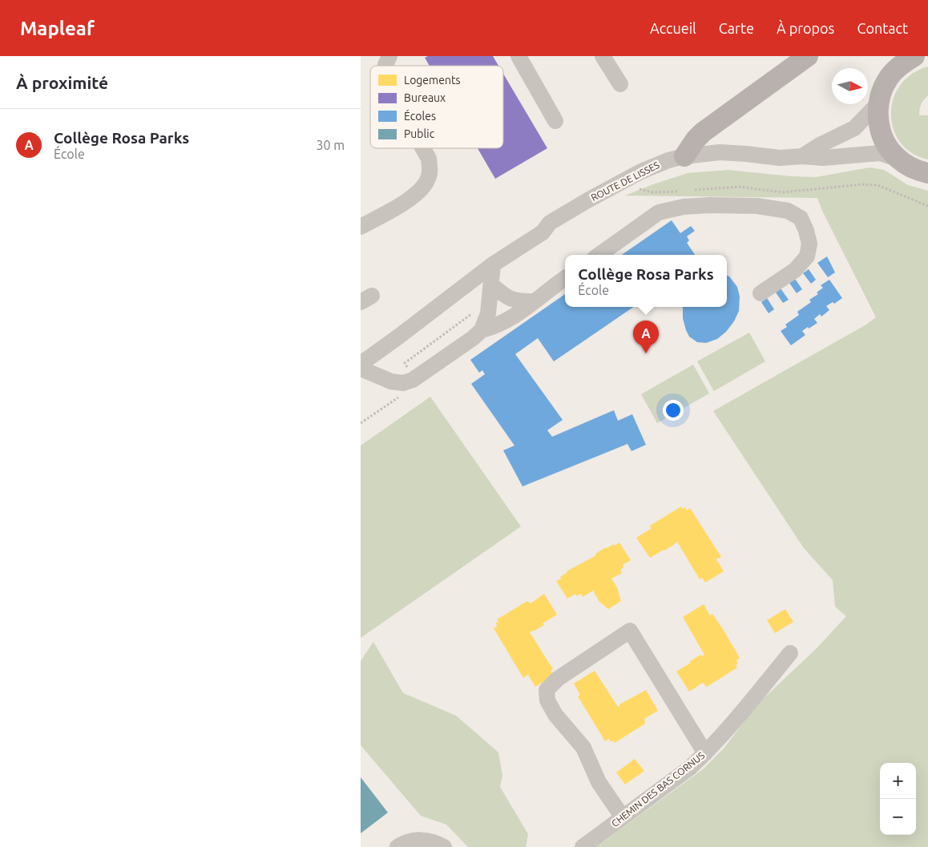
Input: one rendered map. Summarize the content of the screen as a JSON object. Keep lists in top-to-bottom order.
{
  "streets": {
    "street": ["ROUTE DE LISSES", "CHEMIN DES BAS CORNUS"]
  },
  "legend": [
    "Logements",
    "Bureaux",
    "Écoles",
    "Public"
  ],
  "north": "right",
  "page": {
    "header": "Mapleaf",
    "nav": [
      "Accueil",
      "Carte",
      "À propos",
      "Contact"
    ],
    "heading": "À proximité",
    "list": [
      {
        "mark": "A",
        "name": "Collège Rosa Parks",
        "note": "École",
        "value": "30 m"
      }
    ],
    "popup": ["Collège Rosa Parks", "École"],
    "pins": "A",
    "map_buttons": ["+", "−"]
  }
}
